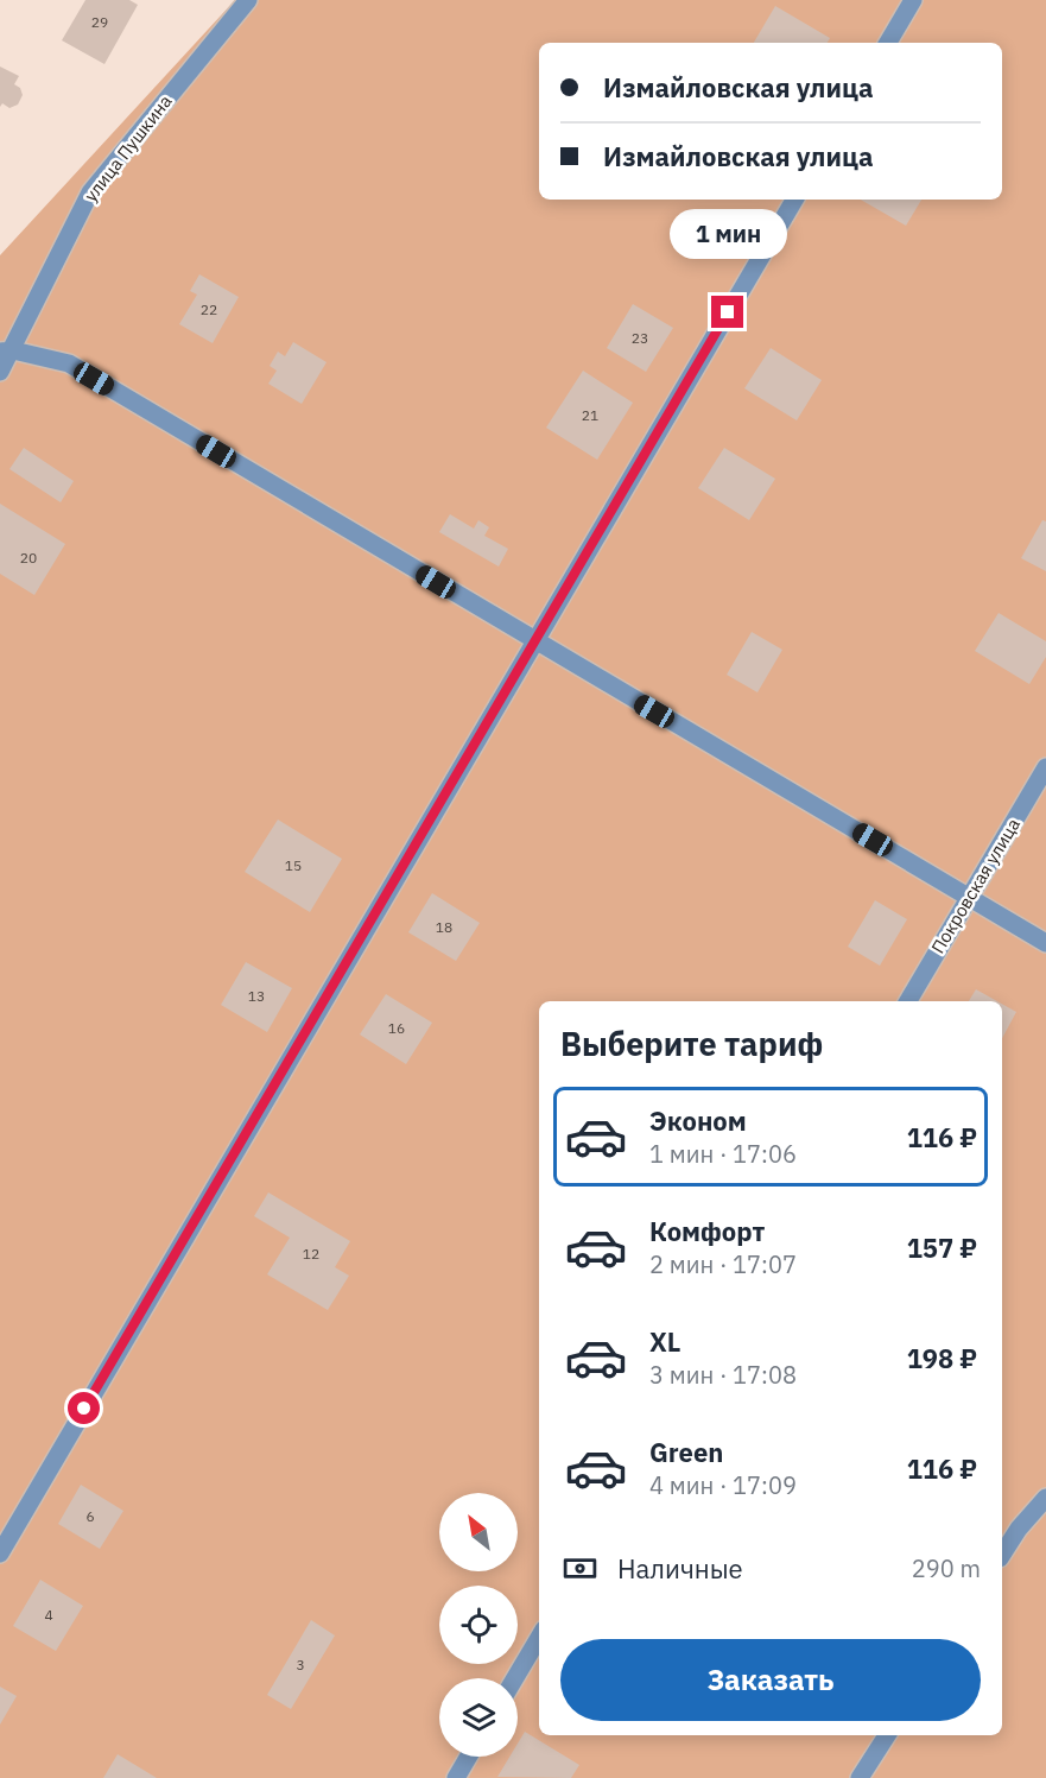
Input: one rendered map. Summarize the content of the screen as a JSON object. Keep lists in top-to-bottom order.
{
  "streets": {
    "street": ["улица Пушкина", "Покровская улица"]
  },
  "house_numbers": [
    "29",
    "22",
    "23",
    "21",
    "20",
    "15",
    "18",
    "13",
    "16",
    "12",
    "6",
    "4",
    "3"
  ],
  "north": "top left",
  "page": {
    "banner": ["Измайловская улица", "Измайловская улица"],
    "bubble": "1 мин",
    "heading": "Выберите тариф",
    "list": [
      {
        "name": "Эконом",
        "note": "1 мин · 17:06",
        "value": "116 ₽"
      },
      {
        "name": "Комфорт",
        "note": "2 мин · 17:07",
        "value": "157 ₽"
      },
      {
        "name": "XL",
        "note": "3 мин · 17:08",
        "value": "198 ₽"
      },
      {
        "name": "Green",
        "note": "4 мин · 17:09",
        "value": "116 ₽"
      }
    ],
    "pay": ["Наличные", "290 m"],
    "buttons": "Заказать"
  }
}
